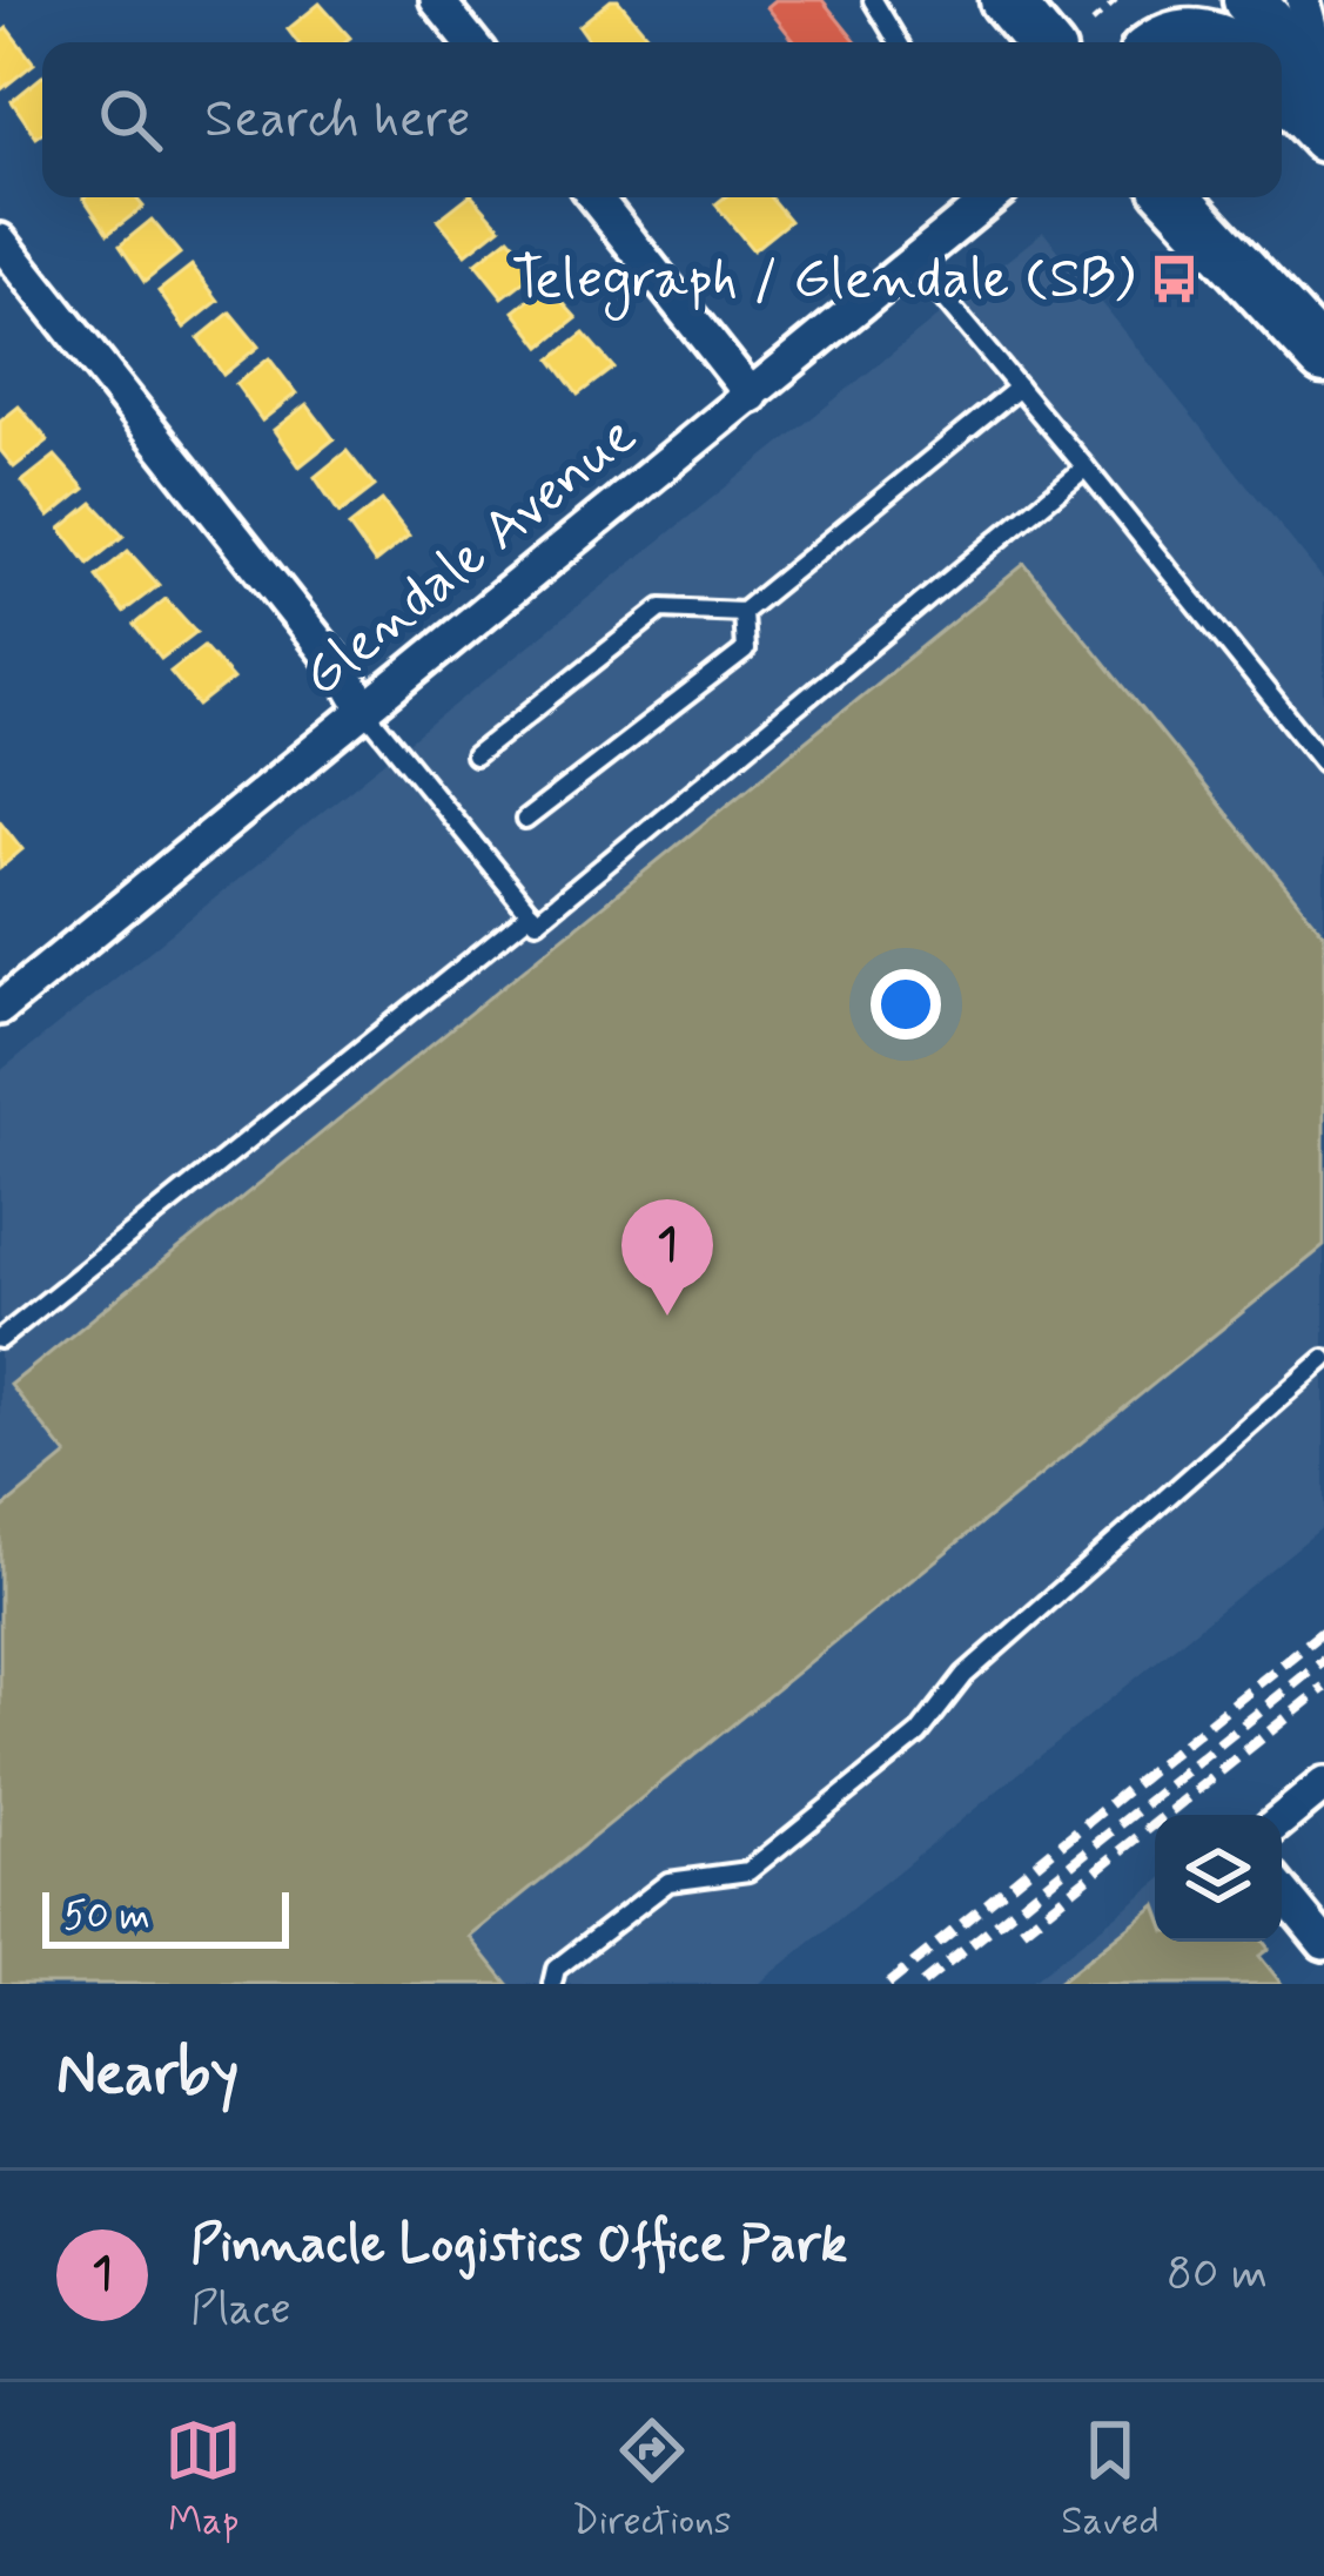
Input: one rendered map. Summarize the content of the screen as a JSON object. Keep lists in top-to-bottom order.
{
  "streets": {
    "street": ["Glendale Avenue"]
  },
  "places": {
    "bus stop": ["Telegraph / Glendale (SB)"]
  },
  "scale_bar": "50 m",
  "page": {
    "search": "Search here",
    "pins": "1",
    "scale": "50 m",
    "heading": "Nearby",
    "list": [
      {
        "mark": "1",
        "name": "Pinnacle Logistics Office Park",
        "note": "Place",
        "value": "80 m"
      }
    ],
    "nav": ["Map", "Directions", "Saved"]
  }
}
